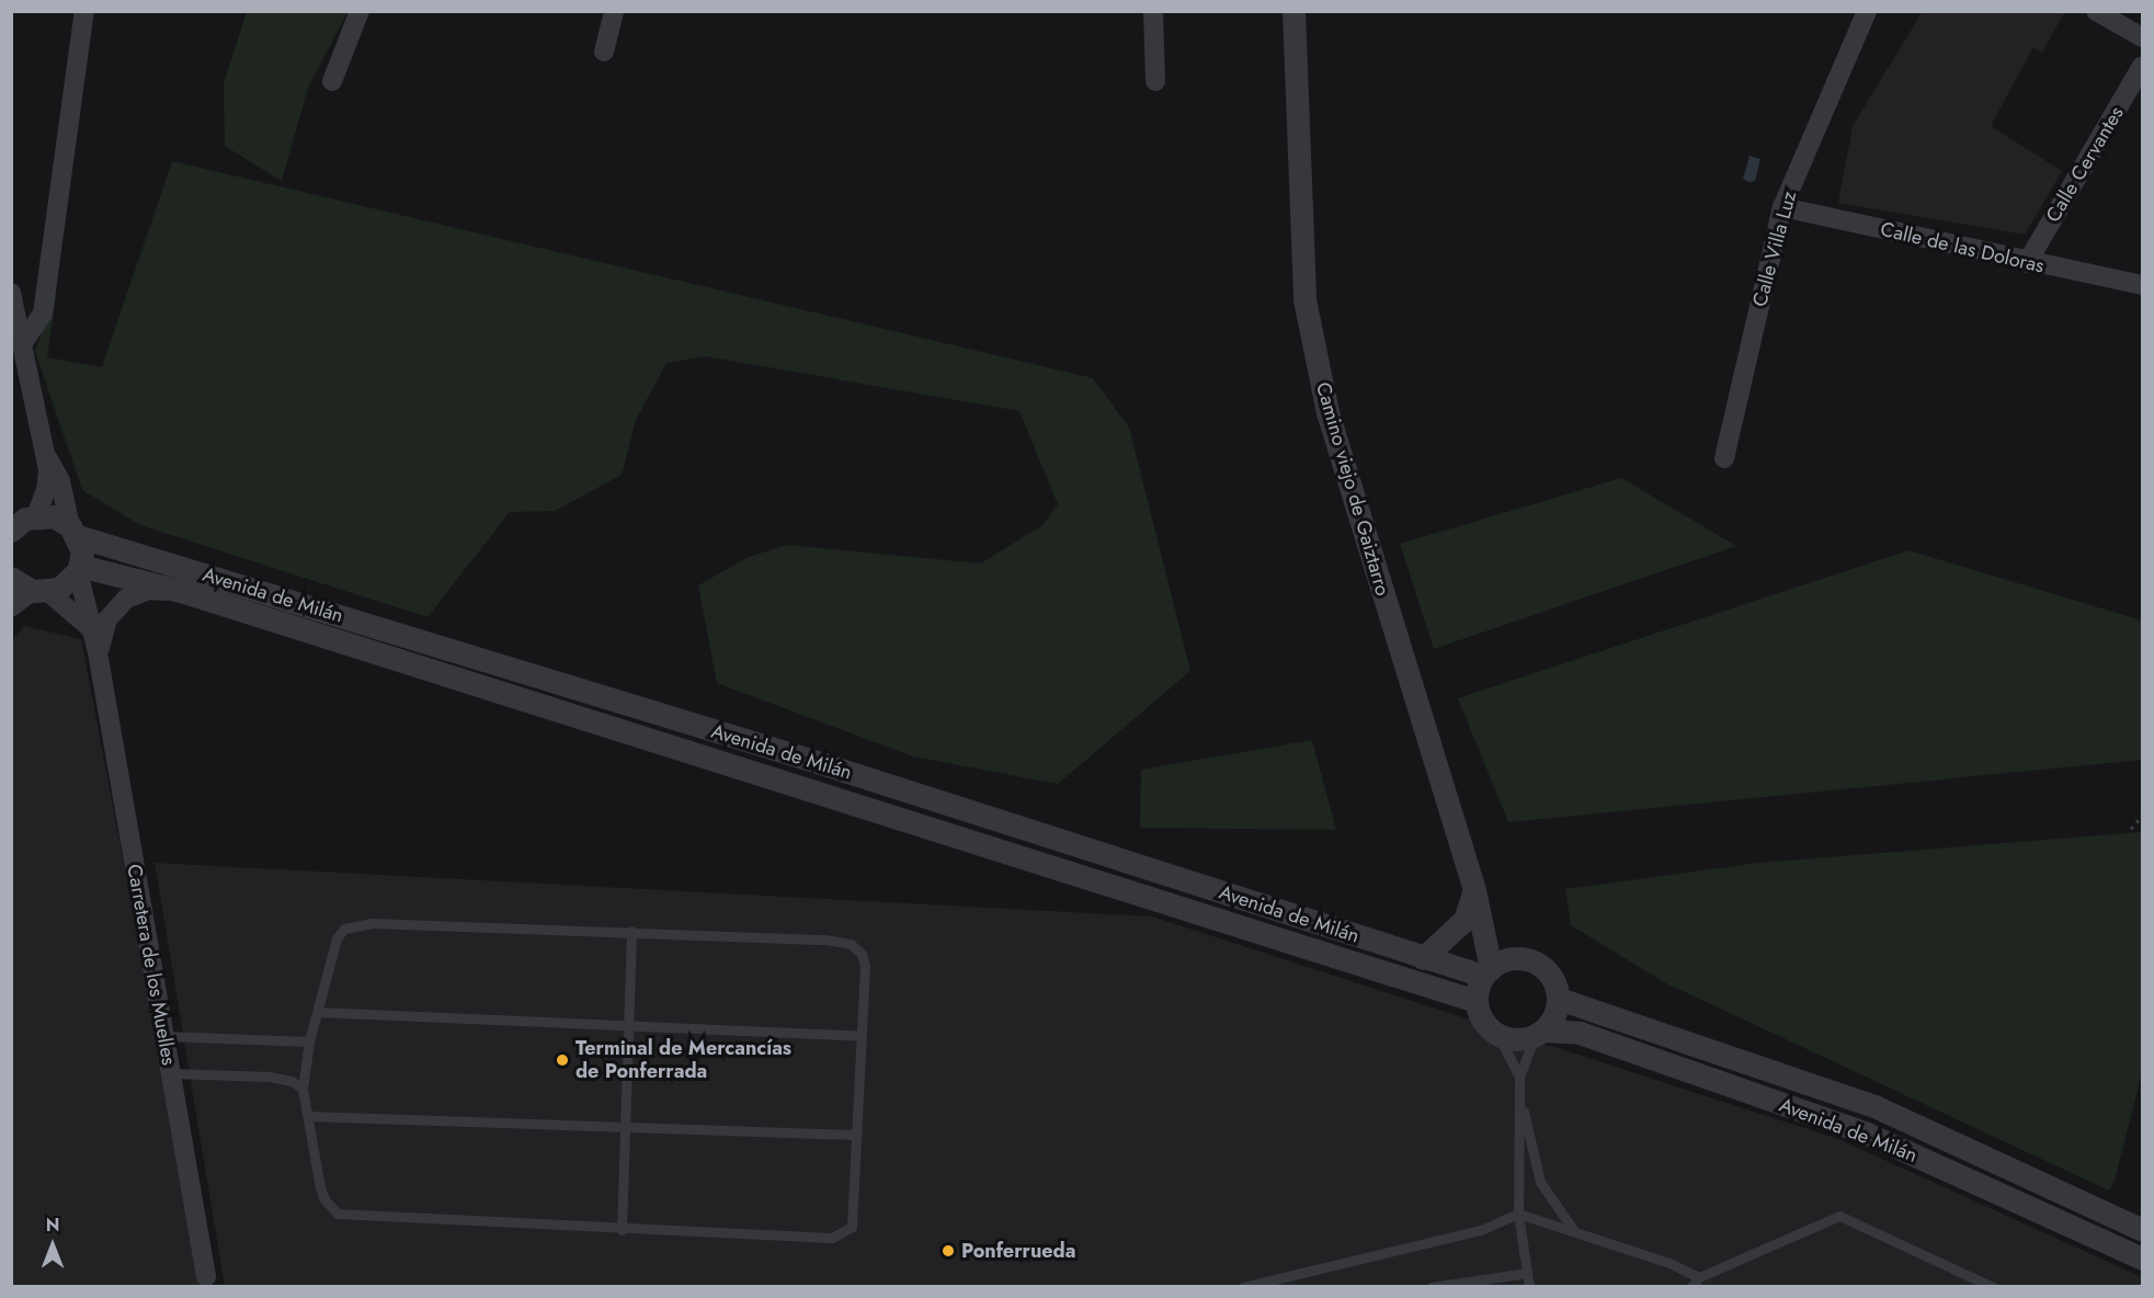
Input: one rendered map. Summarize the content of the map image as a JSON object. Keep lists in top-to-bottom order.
{
  "streets": {
    "street": [
      "Calle Cervantes",
      "Calle de las Doloras",
      "Calle Villa Luz",
      "Camino viejo de Gaiztarro",
      "Avenida de Milán",
      "Carretera de los Muelles"
    ]
  },
  "crossings": [
    ["Calle Cervantes", "Calle de las Doloras"],
    ["Calle de las Doloras", "Calle Villa Luz"],
    ["Camino viejo de Gaiztarro", "Avenida de Milán"],
    ["Avenida de Milán", "Carretera de los Muelles"]
  ],
  "places": ["Terminal de Mercancías de Ponferrada", "Ponferrueda"],
  "north": "top"
}
